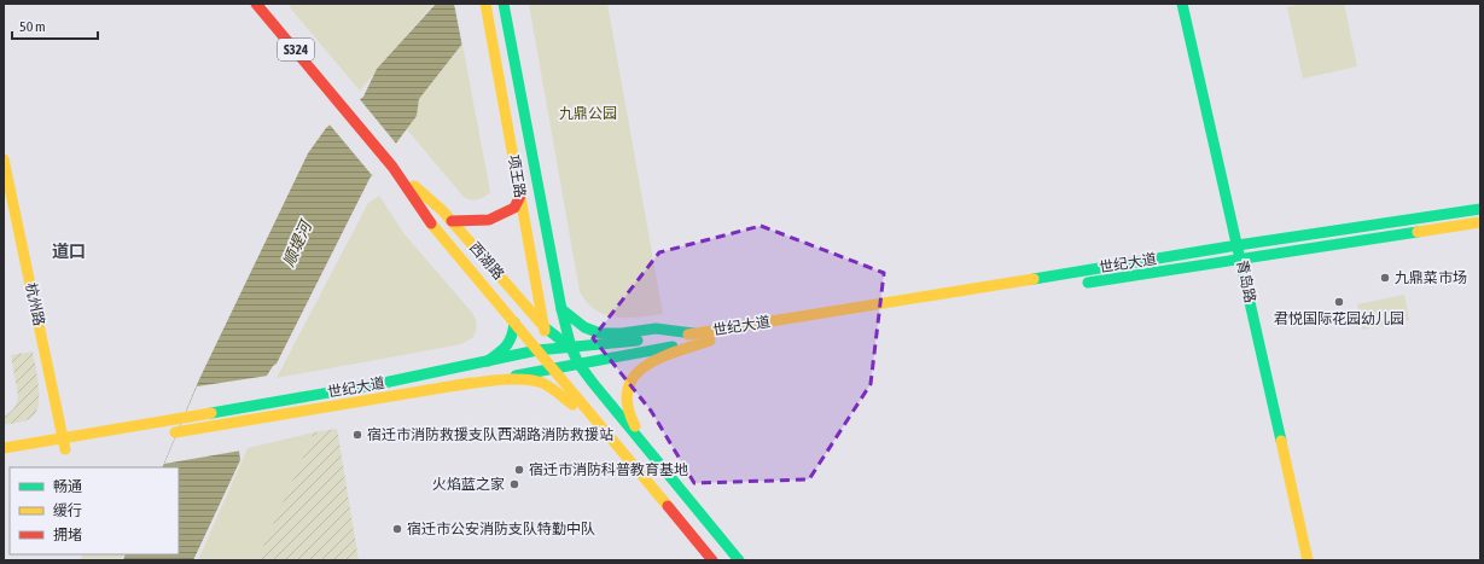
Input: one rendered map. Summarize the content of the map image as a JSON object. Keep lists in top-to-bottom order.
{
  "streets": {
    "street": [
      "S324",
      "项王路",
      "西湖路",
      "世纪大道",
      "青岛路",
      "杭州路"
    ]
  },
  "crossings": [
    ["S324", "西湖路"],
    ["项王路", "西湖路"],
    ["项王路", "世纪大道"],
    ["西湖路", "世纪大道"],
    ["世纪大道", "青岛路"],
    ["世纪大道", "杭州路"]
  ],
  "districts": ["道口"],
  "water": ["顺堤河"],
  "parks": ["九鼎公园"],
  "places": [
    "九鼎菜市场",
    "君悦国际花园幼儿园",
    "宿迁市消防救援支队西湖路消防救援站",
    "宿迁市消防科普教育基地",
    "火焰蓝之家",
    "宿迁市公安消防支队特勤中队"
  ],
  "legend": ["畅通", "缓行", "拥堵"],
  "scale_bar": "50 m"
}
